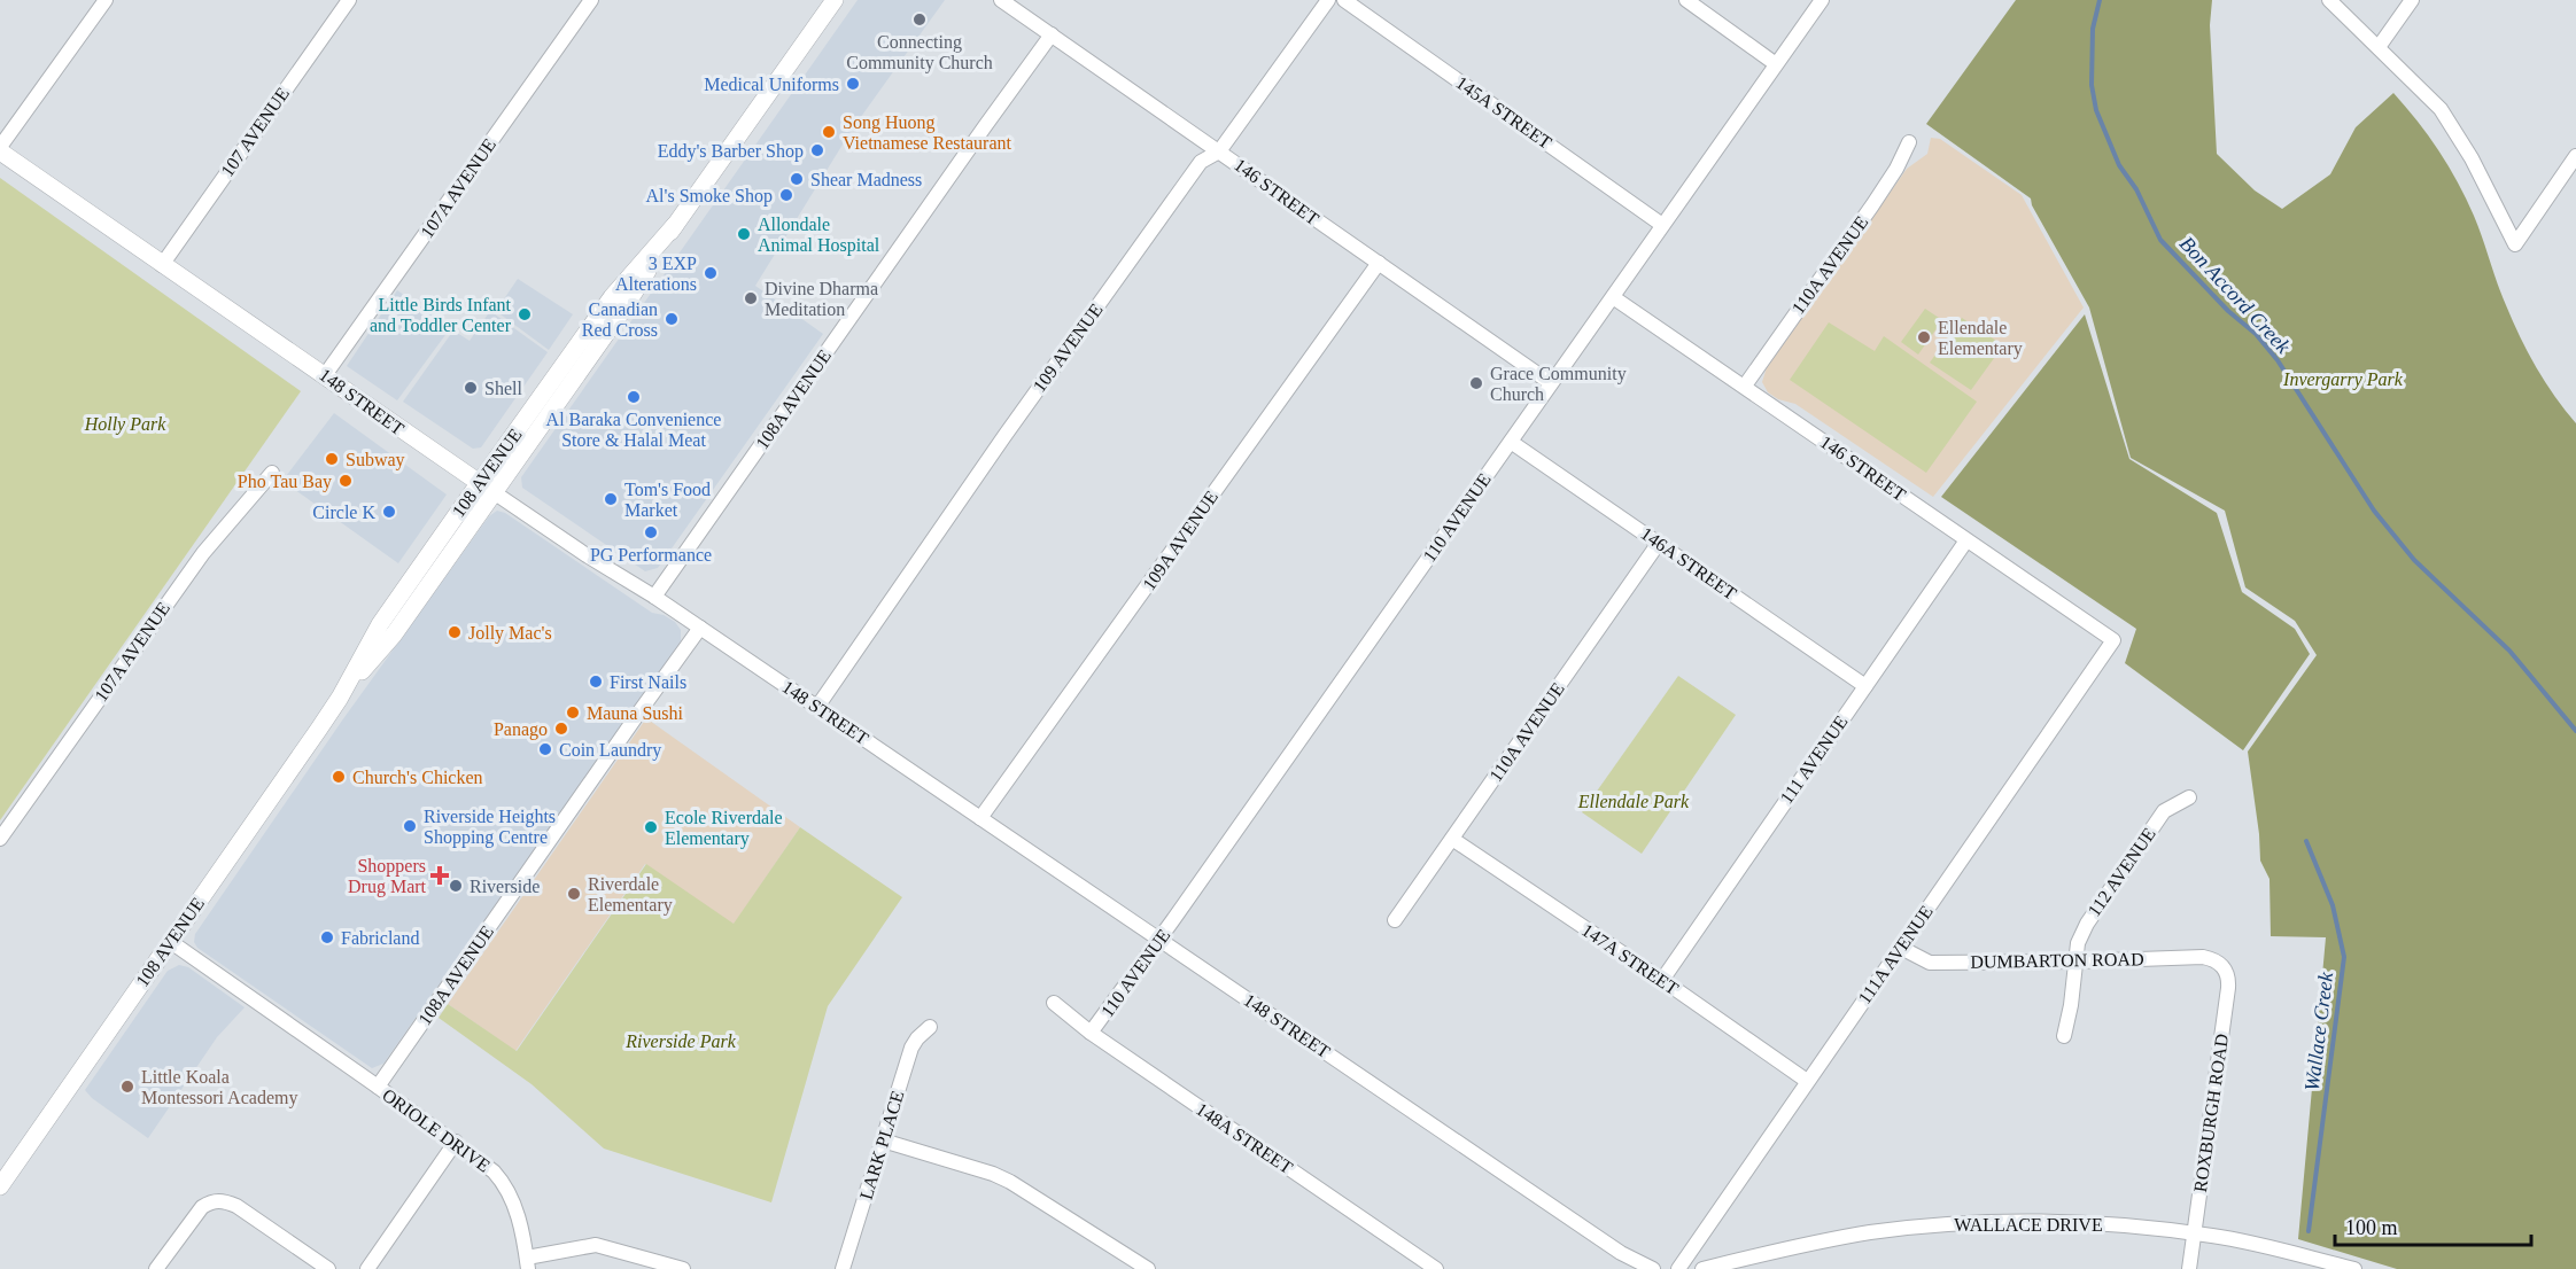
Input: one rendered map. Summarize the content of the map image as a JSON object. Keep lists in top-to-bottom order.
{
  "streets": {
    "main road": ["148 STREET", "108 AVENUE"],
    "street": [
      "145A STREET",
      "107 AVENUE",
      "107A AVENUE",
      "146 STREET",
      "110A AVENUE",
      "109 AVENUE",
      "108A AVENUE",
      "110 AVENUE",
      "109A AVENUE",
      "146A STREET",
      "111 AVENUE",
      "112 AVENUE",
      "111A AVENUE",
      "147A STREET",
      "DUMBARTON ROAD",
      "ROXBURGH ROAD",
      "ORIOLE DRIVE",
      "148A STREET",
      "LARK PLACE",
      "WALLACE DRIVE"
    ]
  },
  "crossings": [
    ["145A STREET", "110 AVENUE"],
    ["107 AVENUE", "148 STREET"],
    ["107A AVENUE", "148 STREET"],
    ["146 STREET", "110A AVENUE"],
    ["146 STREET", "109 AVENUE"],
    ["146 STREET", "108A AVENUE"],
    ["146 STREET", "110 AVENUE"],
    ["146 STREET", "109A AVENUE"],
    ["146 STREET", "111 AVENUE"],
    ["146 STREET", "111A AVENUE"],
    ["110A AVENUE", "146A STREET"],
    ["110A AVENUE", "147A STREET"],
    ["109 AVENUE", "148 STREET"],
    ["108A AVENUE", "148 STREET"],
    ["108A AVENUE", "ORIOLE DRIVE"],
    ["148 STREET", "108 AVENUE"],
    ["148 STREET", "110 AVENUE"],
    ["148 STREET", "109A AVENUE"],
    ["108 AVENUE", "ORIOLE DRIVE"],
    ["110 AVENUE", "146A STREET"],
    ["110 AVENUE", "148A STREET"],
    ["146A STREET", "111 AVENUE"],
    ["111 AVENUE", "147A STREET"],
    ["112 AVENUE", "DUMBARTON ROAD"],
    ["111A AVENUE", "147A STREET"],
    ["111A AVENUE", "DUMBARTON ROAD"],
    ["DUMBARTON ROAD", "ROXBURGH ROAD"],
    ["ROXBURGH ROAD", "WALLACE DRIVE"]
  ],
  "water": ["Bon Accord Creek", "Wallace Creek"],
  "parks": [
    "Invergarry Park",
    "Holly Park",
    "Ellendale Park",
    "Riverside Park"
  ],
  "places": {
    "other": [
      "Connecting Community Church",
      "Medical Uniforms",
      "Song Huong Vietnamese Restaurant",
      "Eddy's Barber Shop",
      "Shear Madness",
      "Al's Smoke Shop",
      "Allondale Animal Hospital",
      "3 EXP Alterations",
      "Divine Dharma Meditation",
      "Little Birds Infant and Toddler Center",
      "Canadian Red Cross",
      "Ellendale Elementary",
      "Grace Community Church",
      "Shell",
      "Al Baraka Convenience Store & Halal Meat",
      "Subway",
      "Pho Tau Bay",
      "Tom's Food Market",
      "Circle K",
      "PG Performance",
      "Jolly Mac's",
      "First Nails",
      "Mauna Sushi",
      "Panago",
      "Coin Laundry",
      "Church's Chicken",
      "Riverside Heights Shopping Centre",
      "Ecole Riverdale Elementary",
      "Riverside",
      "Riverdale Elementary",
      "Fabricland",
      "Little Koala Montessori Academy"
    ],
    "health": ["Shoppers Drug Mart"]
  },
  "scale_bar": "100 m"
}
